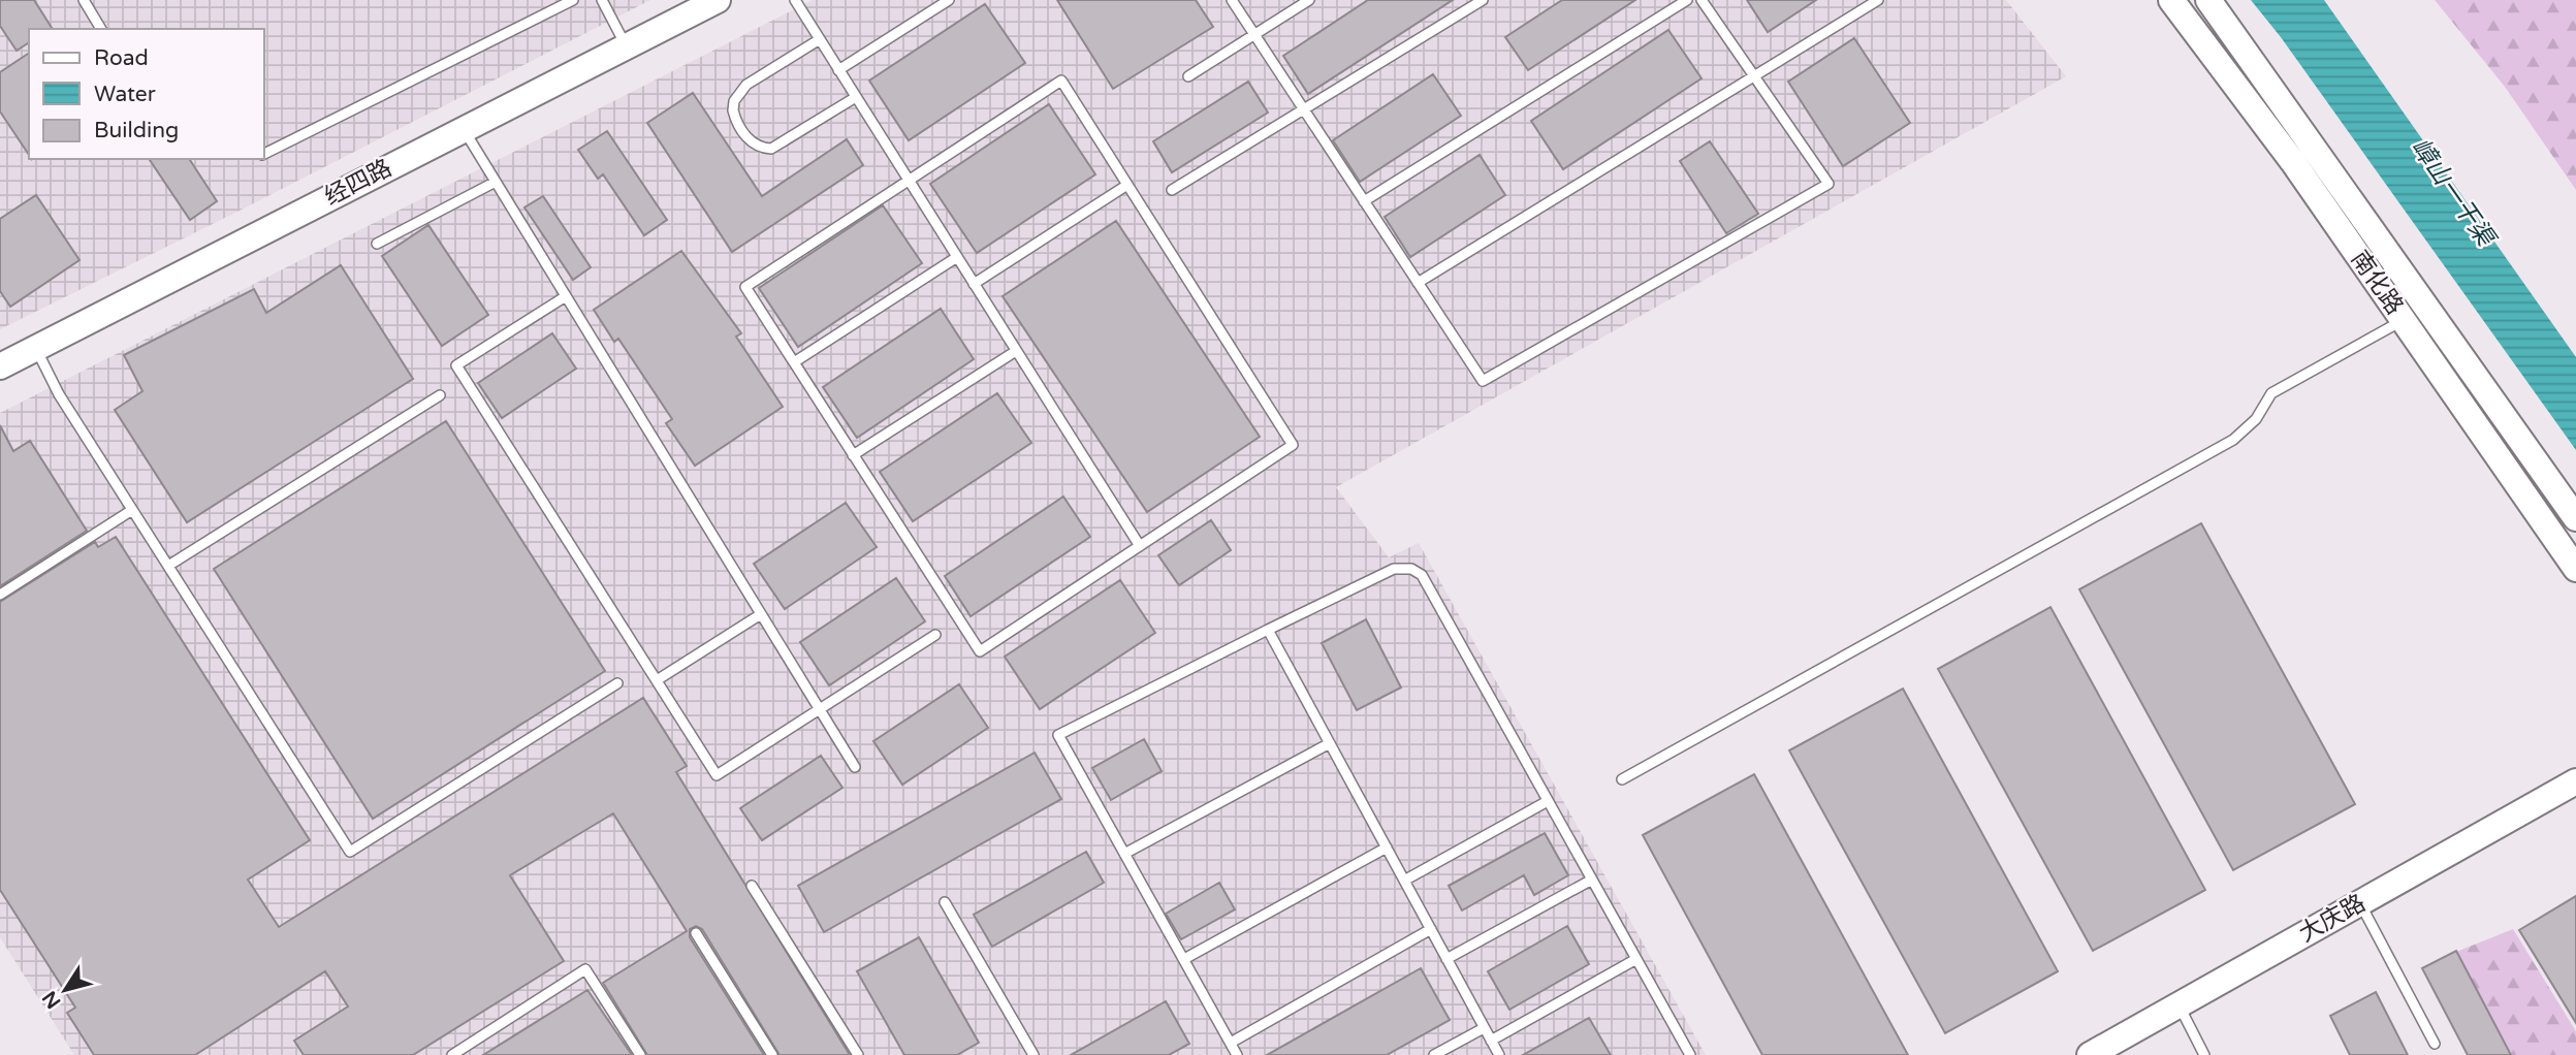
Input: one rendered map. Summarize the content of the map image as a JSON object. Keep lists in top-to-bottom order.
{
  "streets": {
    "street": ["经四路", "南化路", "大庆路"]
  },
  "water": ["嶂山一干渠"],
  "legend": ["Road", "Water", "Building"],
  "north": "bottom left"
}
